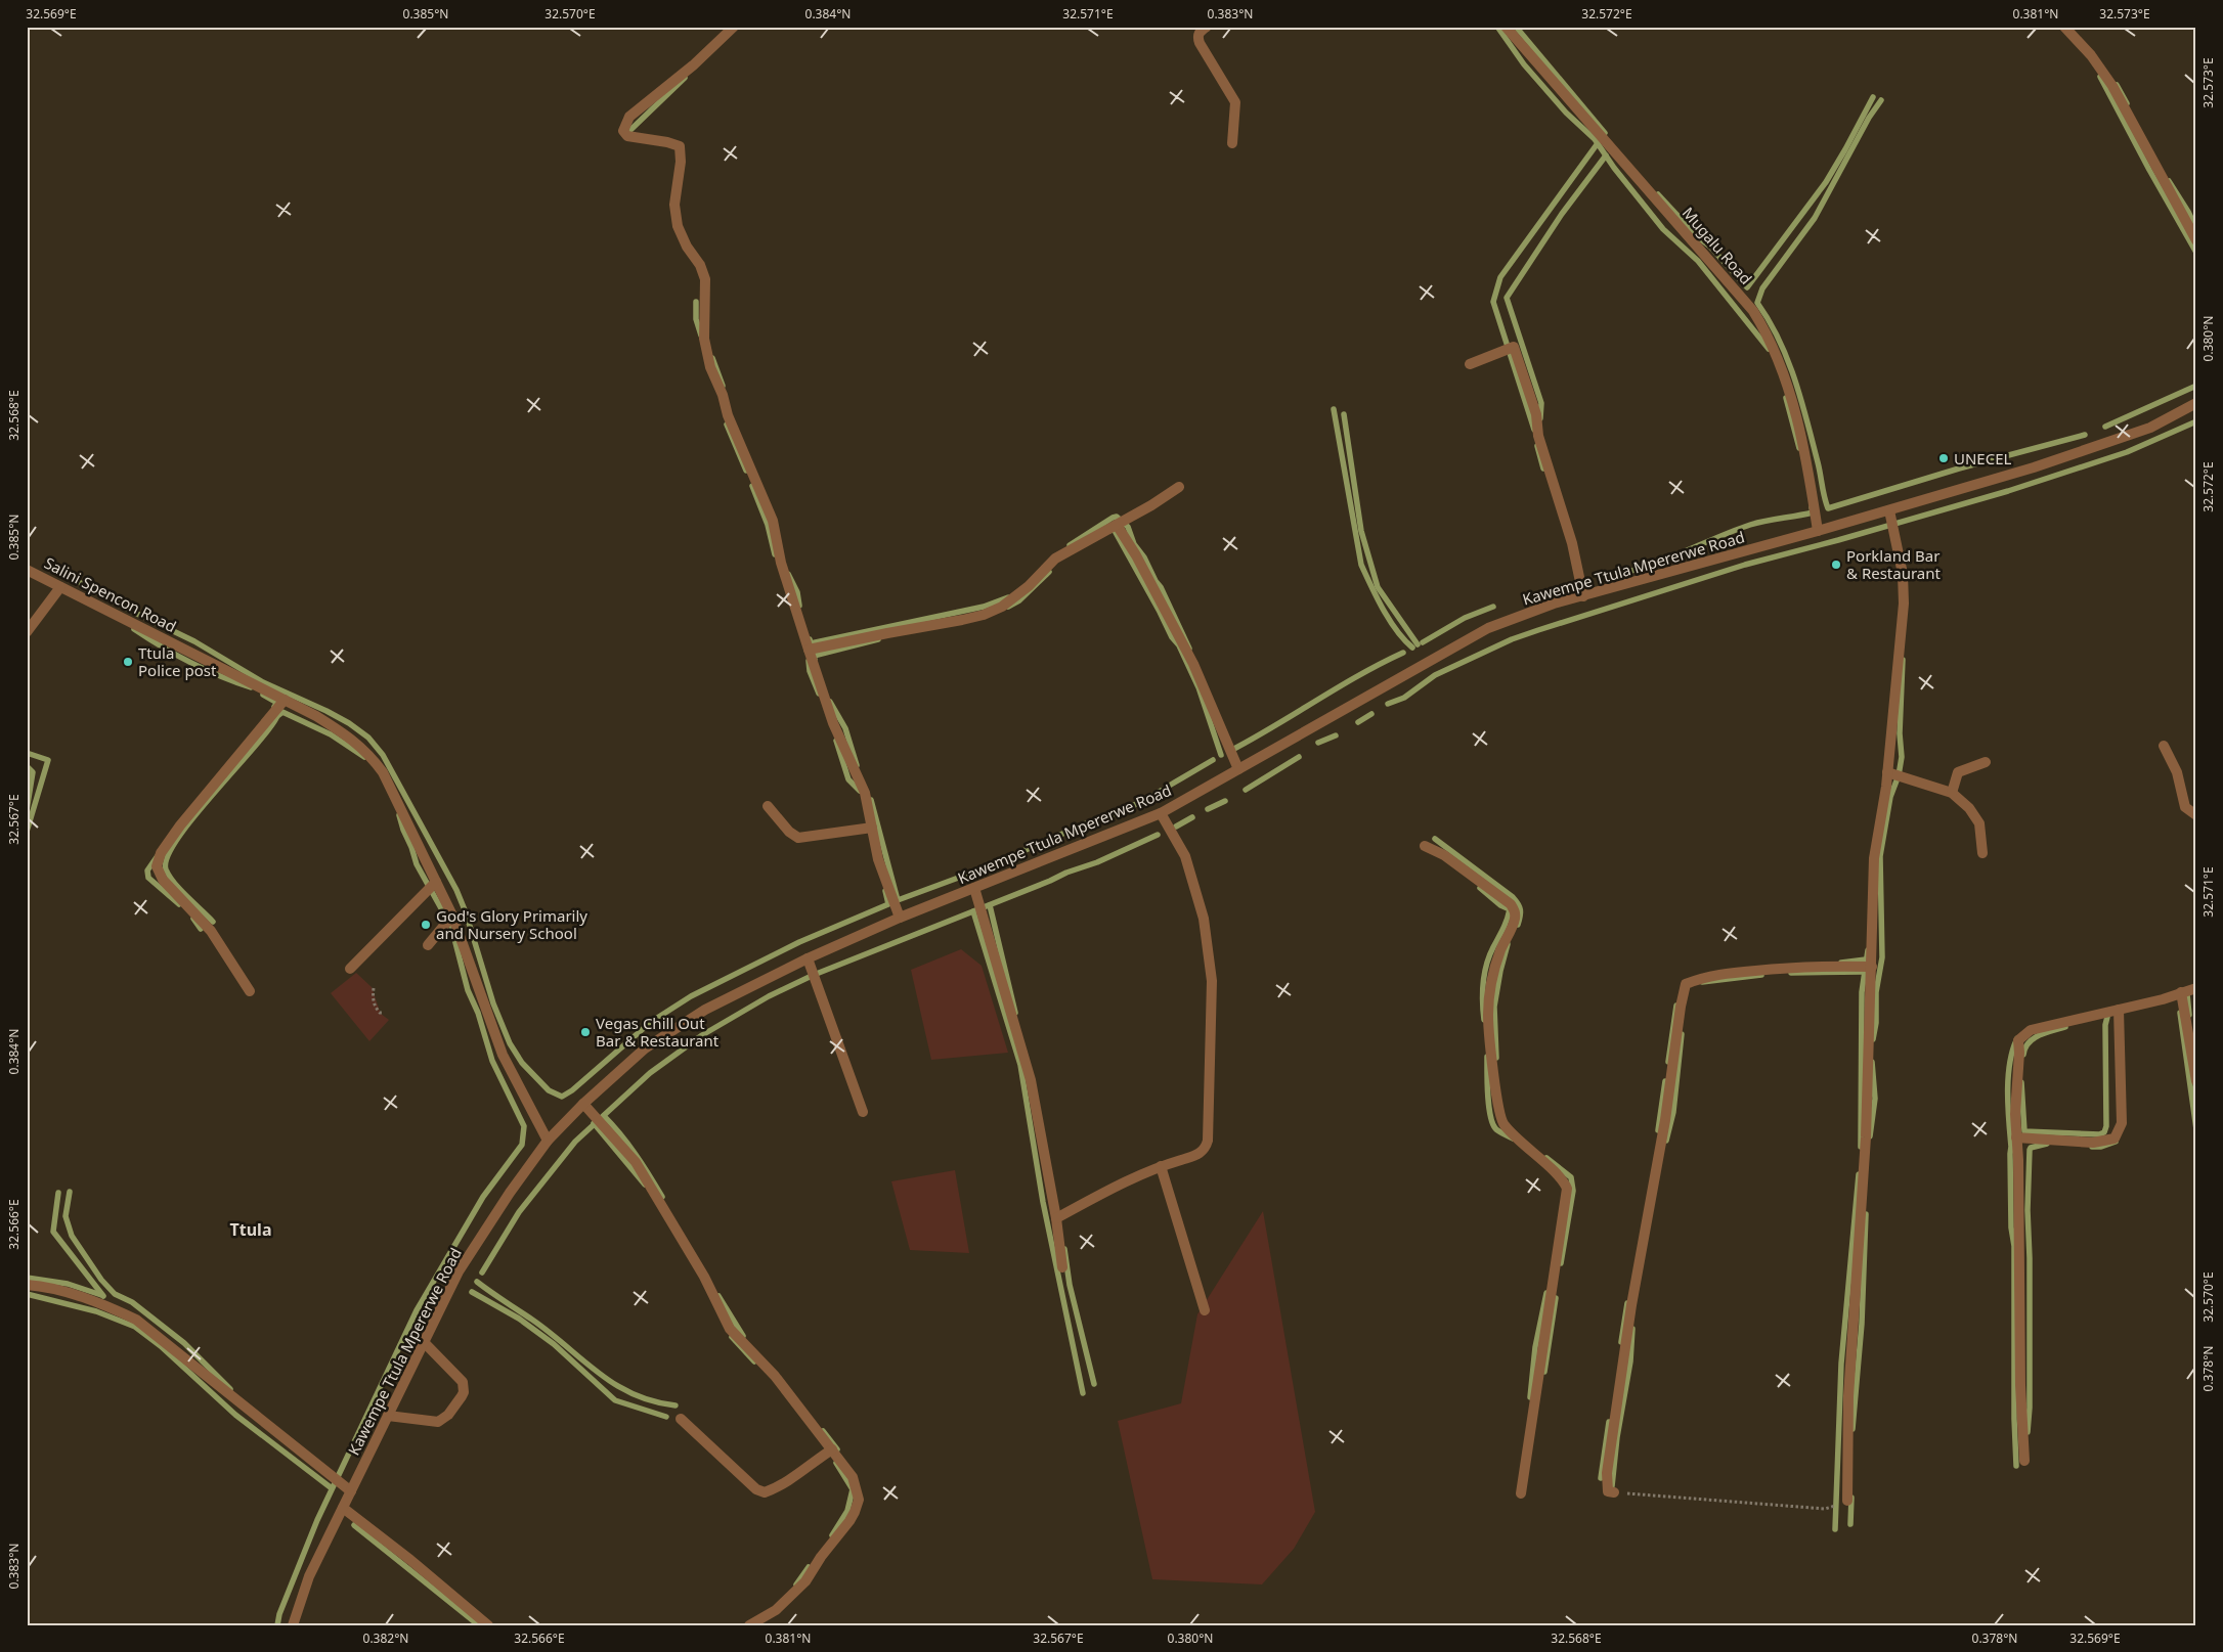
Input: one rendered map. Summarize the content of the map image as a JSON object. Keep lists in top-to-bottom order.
{
  "streets": {
    "street": ["Mugalu Road", "Kawempe Ttula Mpererwe Road", "Salini Spencon Road"]
  },
  "crossings": [
    ["Mugalu Road", "Kawempe Ttula Mpererwe Road"],
    ["Kawempe Ttula Mpererwe Road", "Salini Spencon Road"]
  ],
  "districts": ["Ttula"],
  "places": [
    "UNECEL",
    "Porkland Bar & Restaurant",
    "Ttula Police post",
    "God's Glory Primarily and Nursery School",
    "Vegas Chill Out Bar & Restaurant"
  ],
  "coordinates": [
    "32.569°E",
    "0.385°N",
    "32.570°E",
    "0.384°N",
    "32.571°E",
    "0.383°N",
    "32.572°E",
    "0.381°N",
    "32.573°E",
    "0.380°N",
    "32.568°E",
    "32.567°E",
    "32.566°E",
    "0.378°N",
    "0.382°N"
  ]
}
